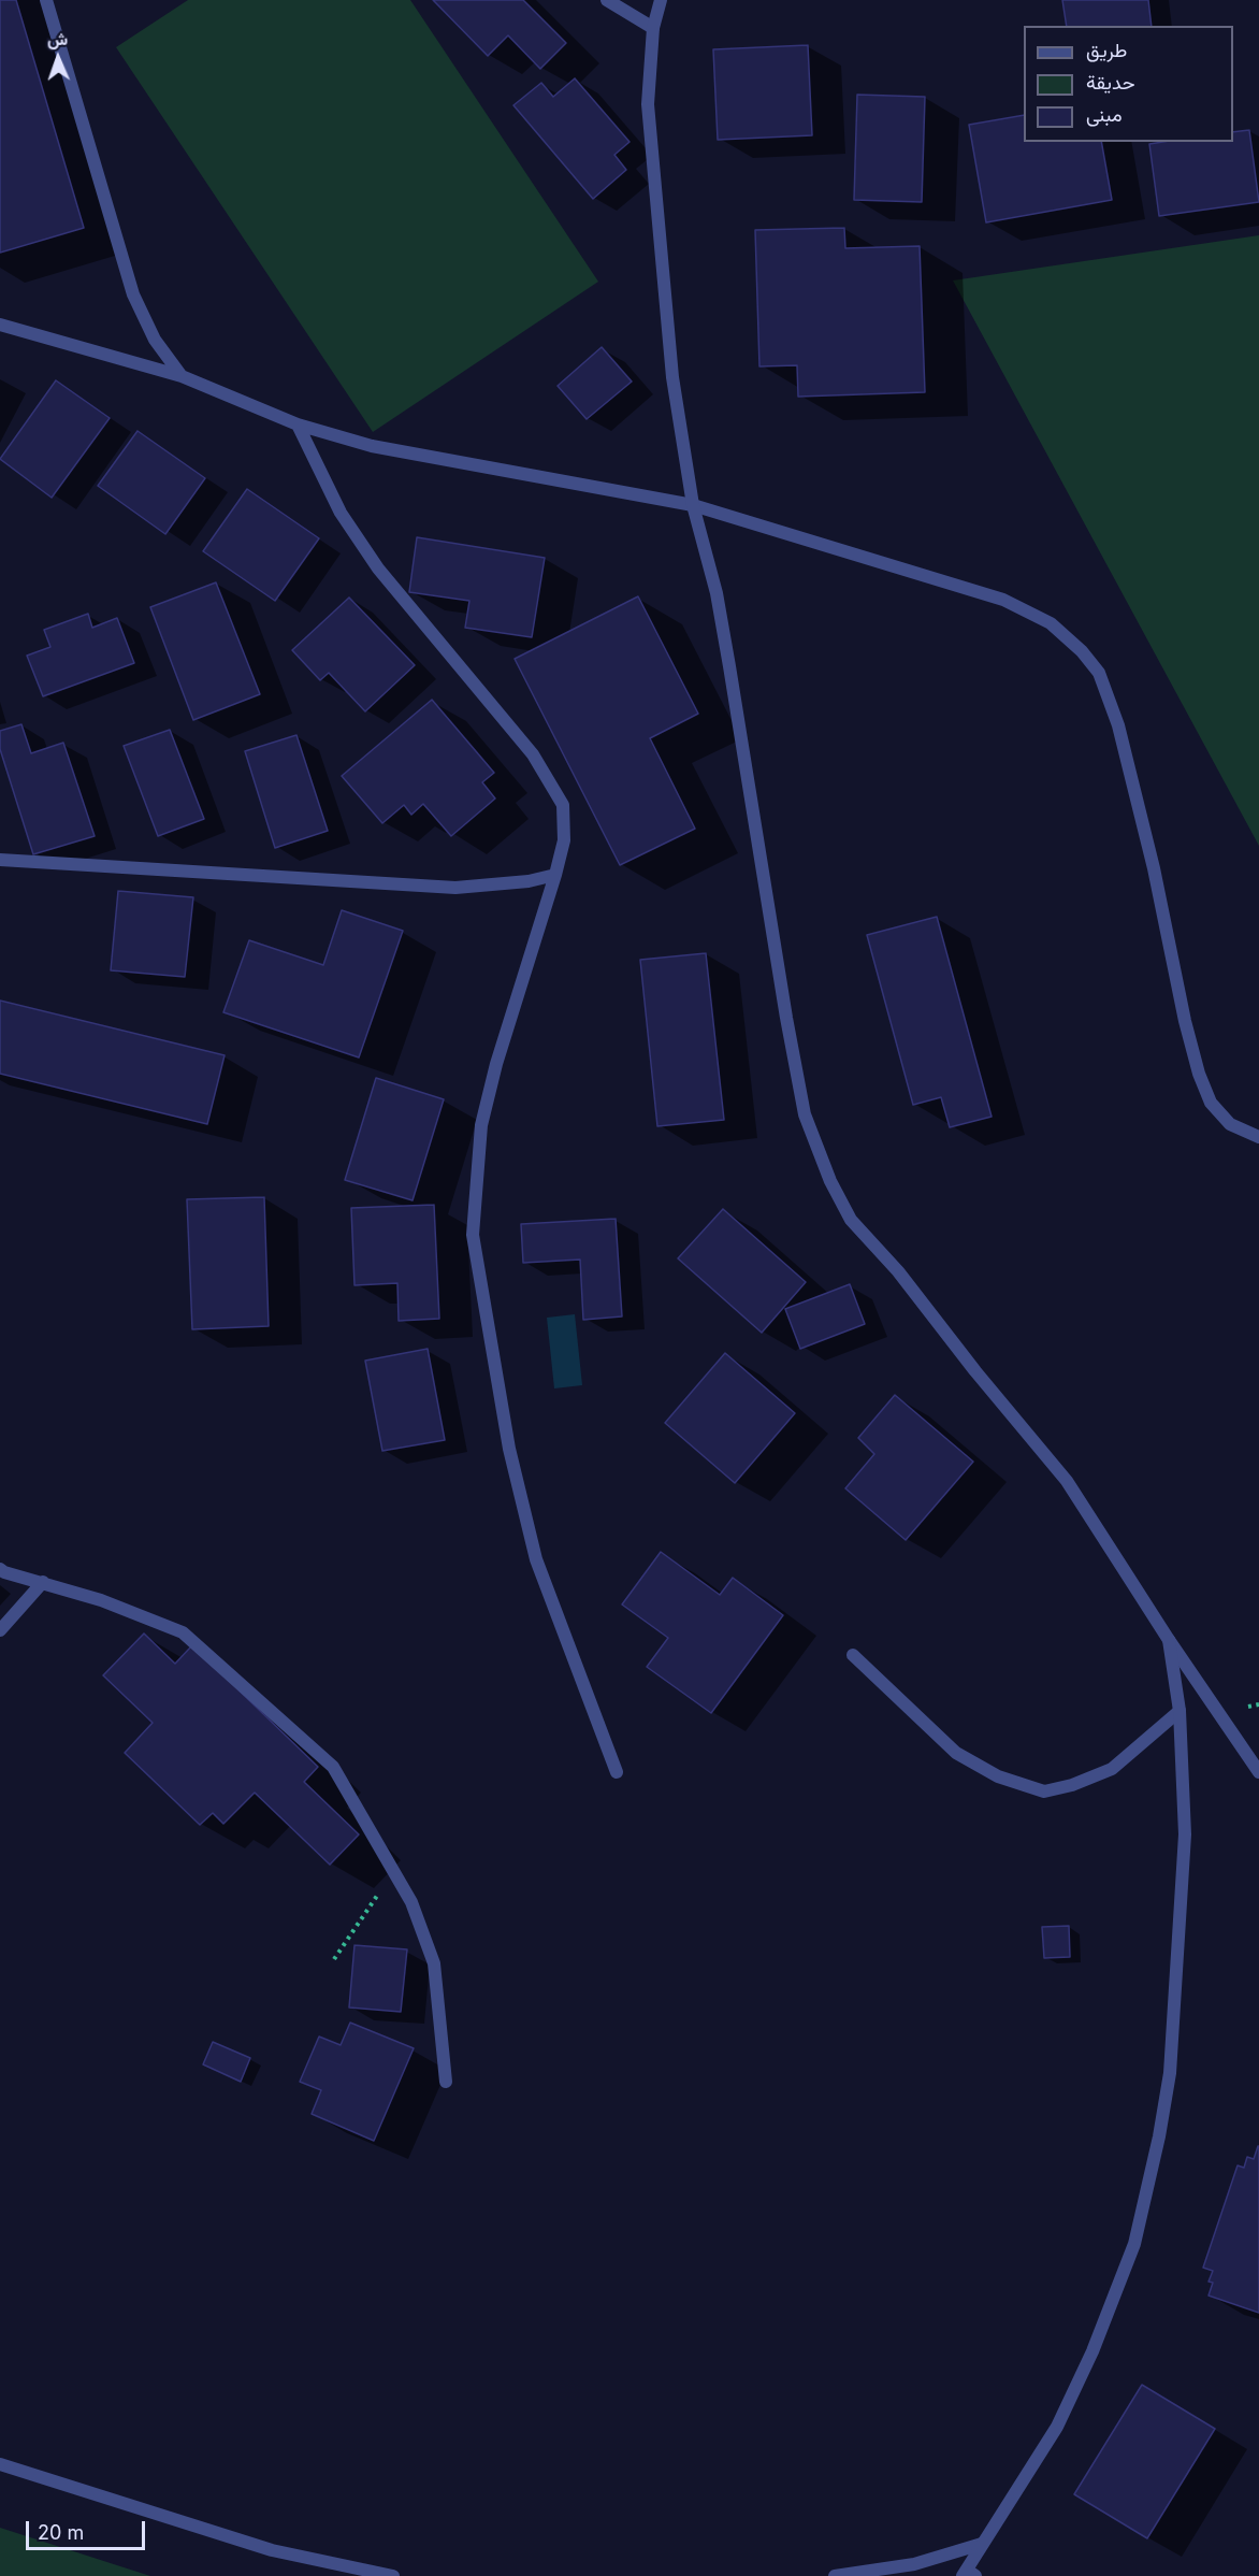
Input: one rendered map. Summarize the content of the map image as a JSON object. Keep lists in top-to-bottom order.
{
  "legend": ["طريق", "حديقة", "مبنى"],
  "scale_bar": "20 m",
  "north": "top"
}
